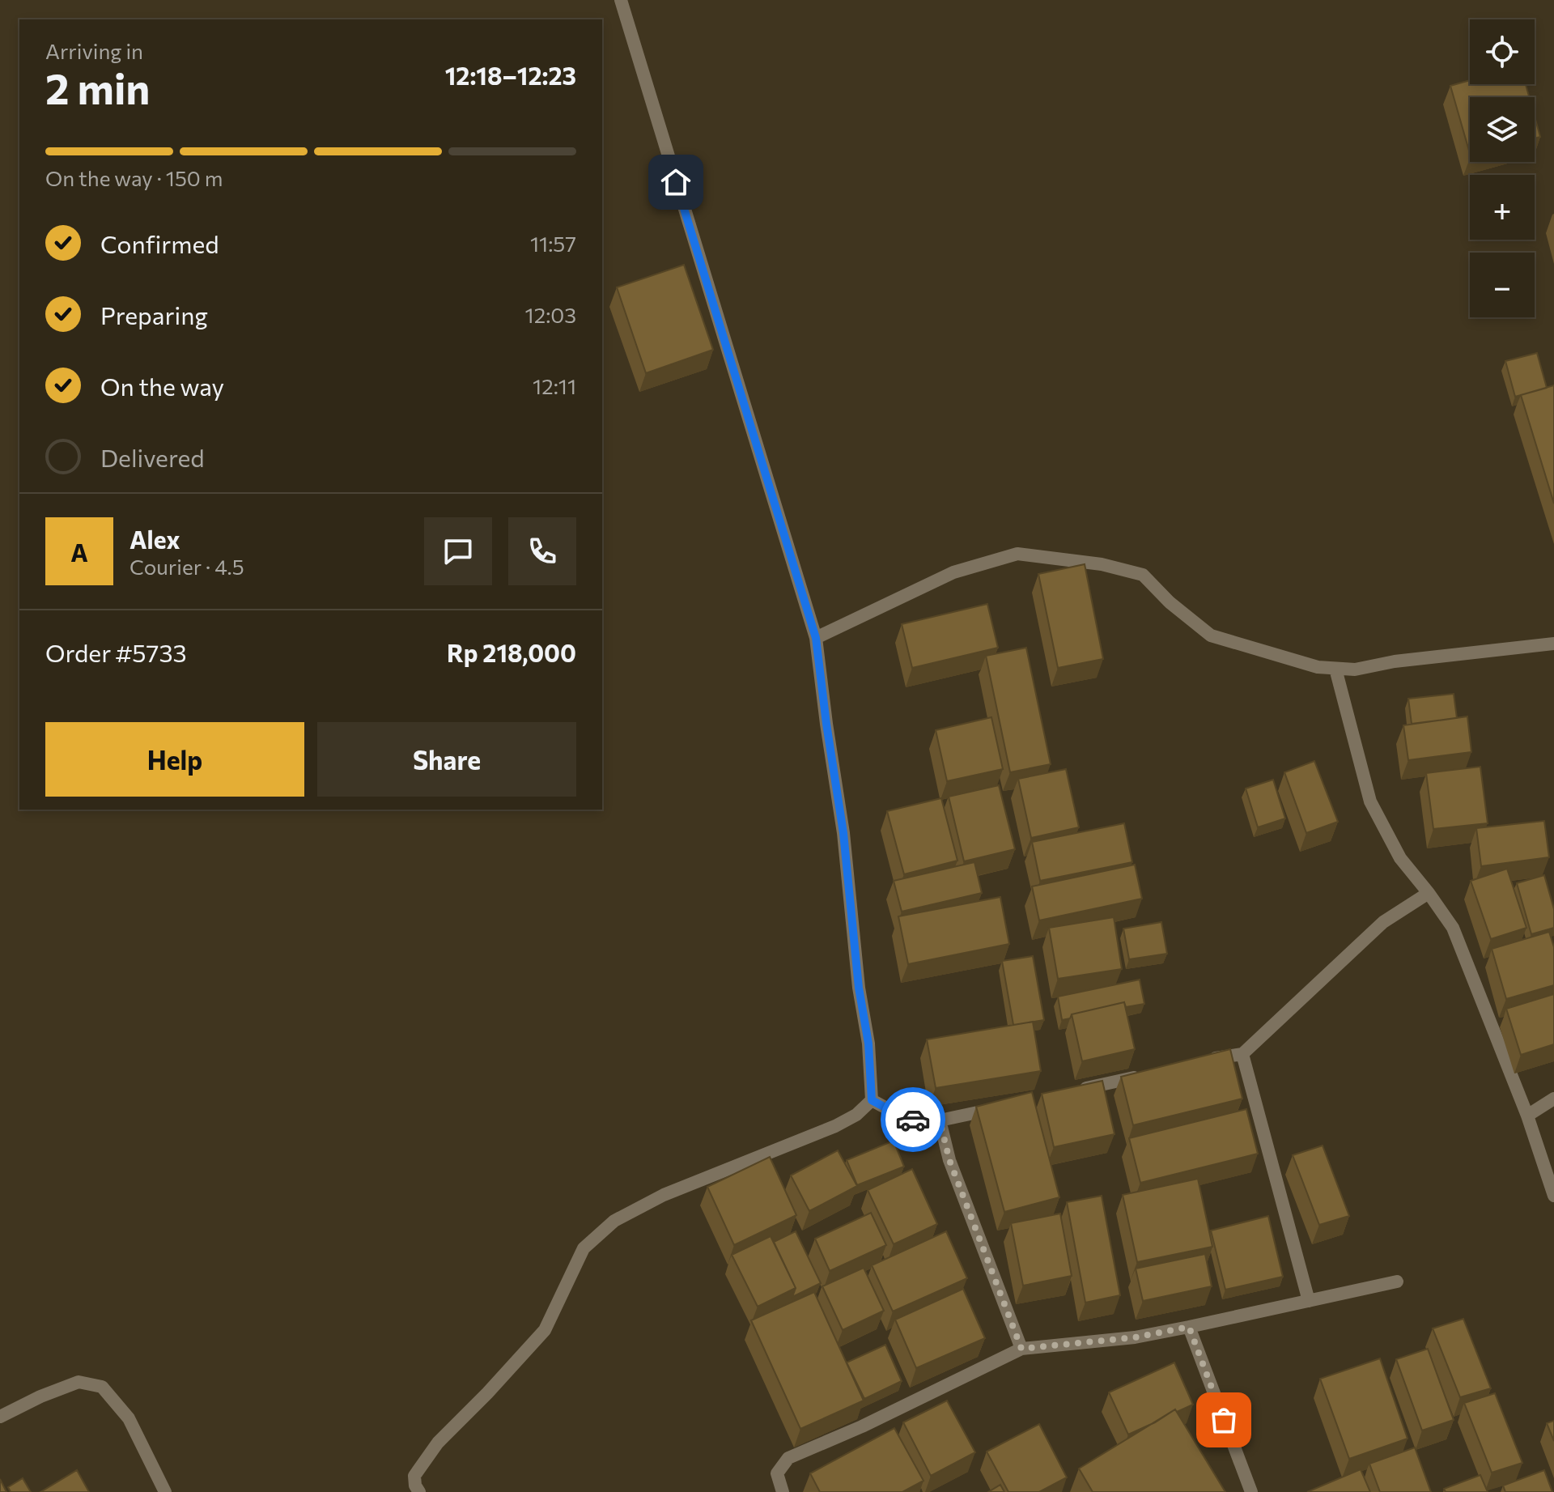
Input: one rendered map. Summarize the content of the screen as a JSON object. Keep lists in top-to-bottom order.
{
  "page": {
    "map_buttons": ["+", "−"],
    "heading": ["2 min", "Arriving in", "12:18–12:23"],
    "panel": [
      "Alex",
      "Courier · 4.5",
      "Order #5733",
      "Rp 218,000"
    ],
    "bar": "On the way · 150 m",
    "list": [
      ["Confirmed", "11:57"],
      ["Preparing", "12:03"],
      ["On the way", "12:11"],
      "Delivered"
    ],
    "round": "A",
    "buttons": ["Help", "Share"]
  }
}
